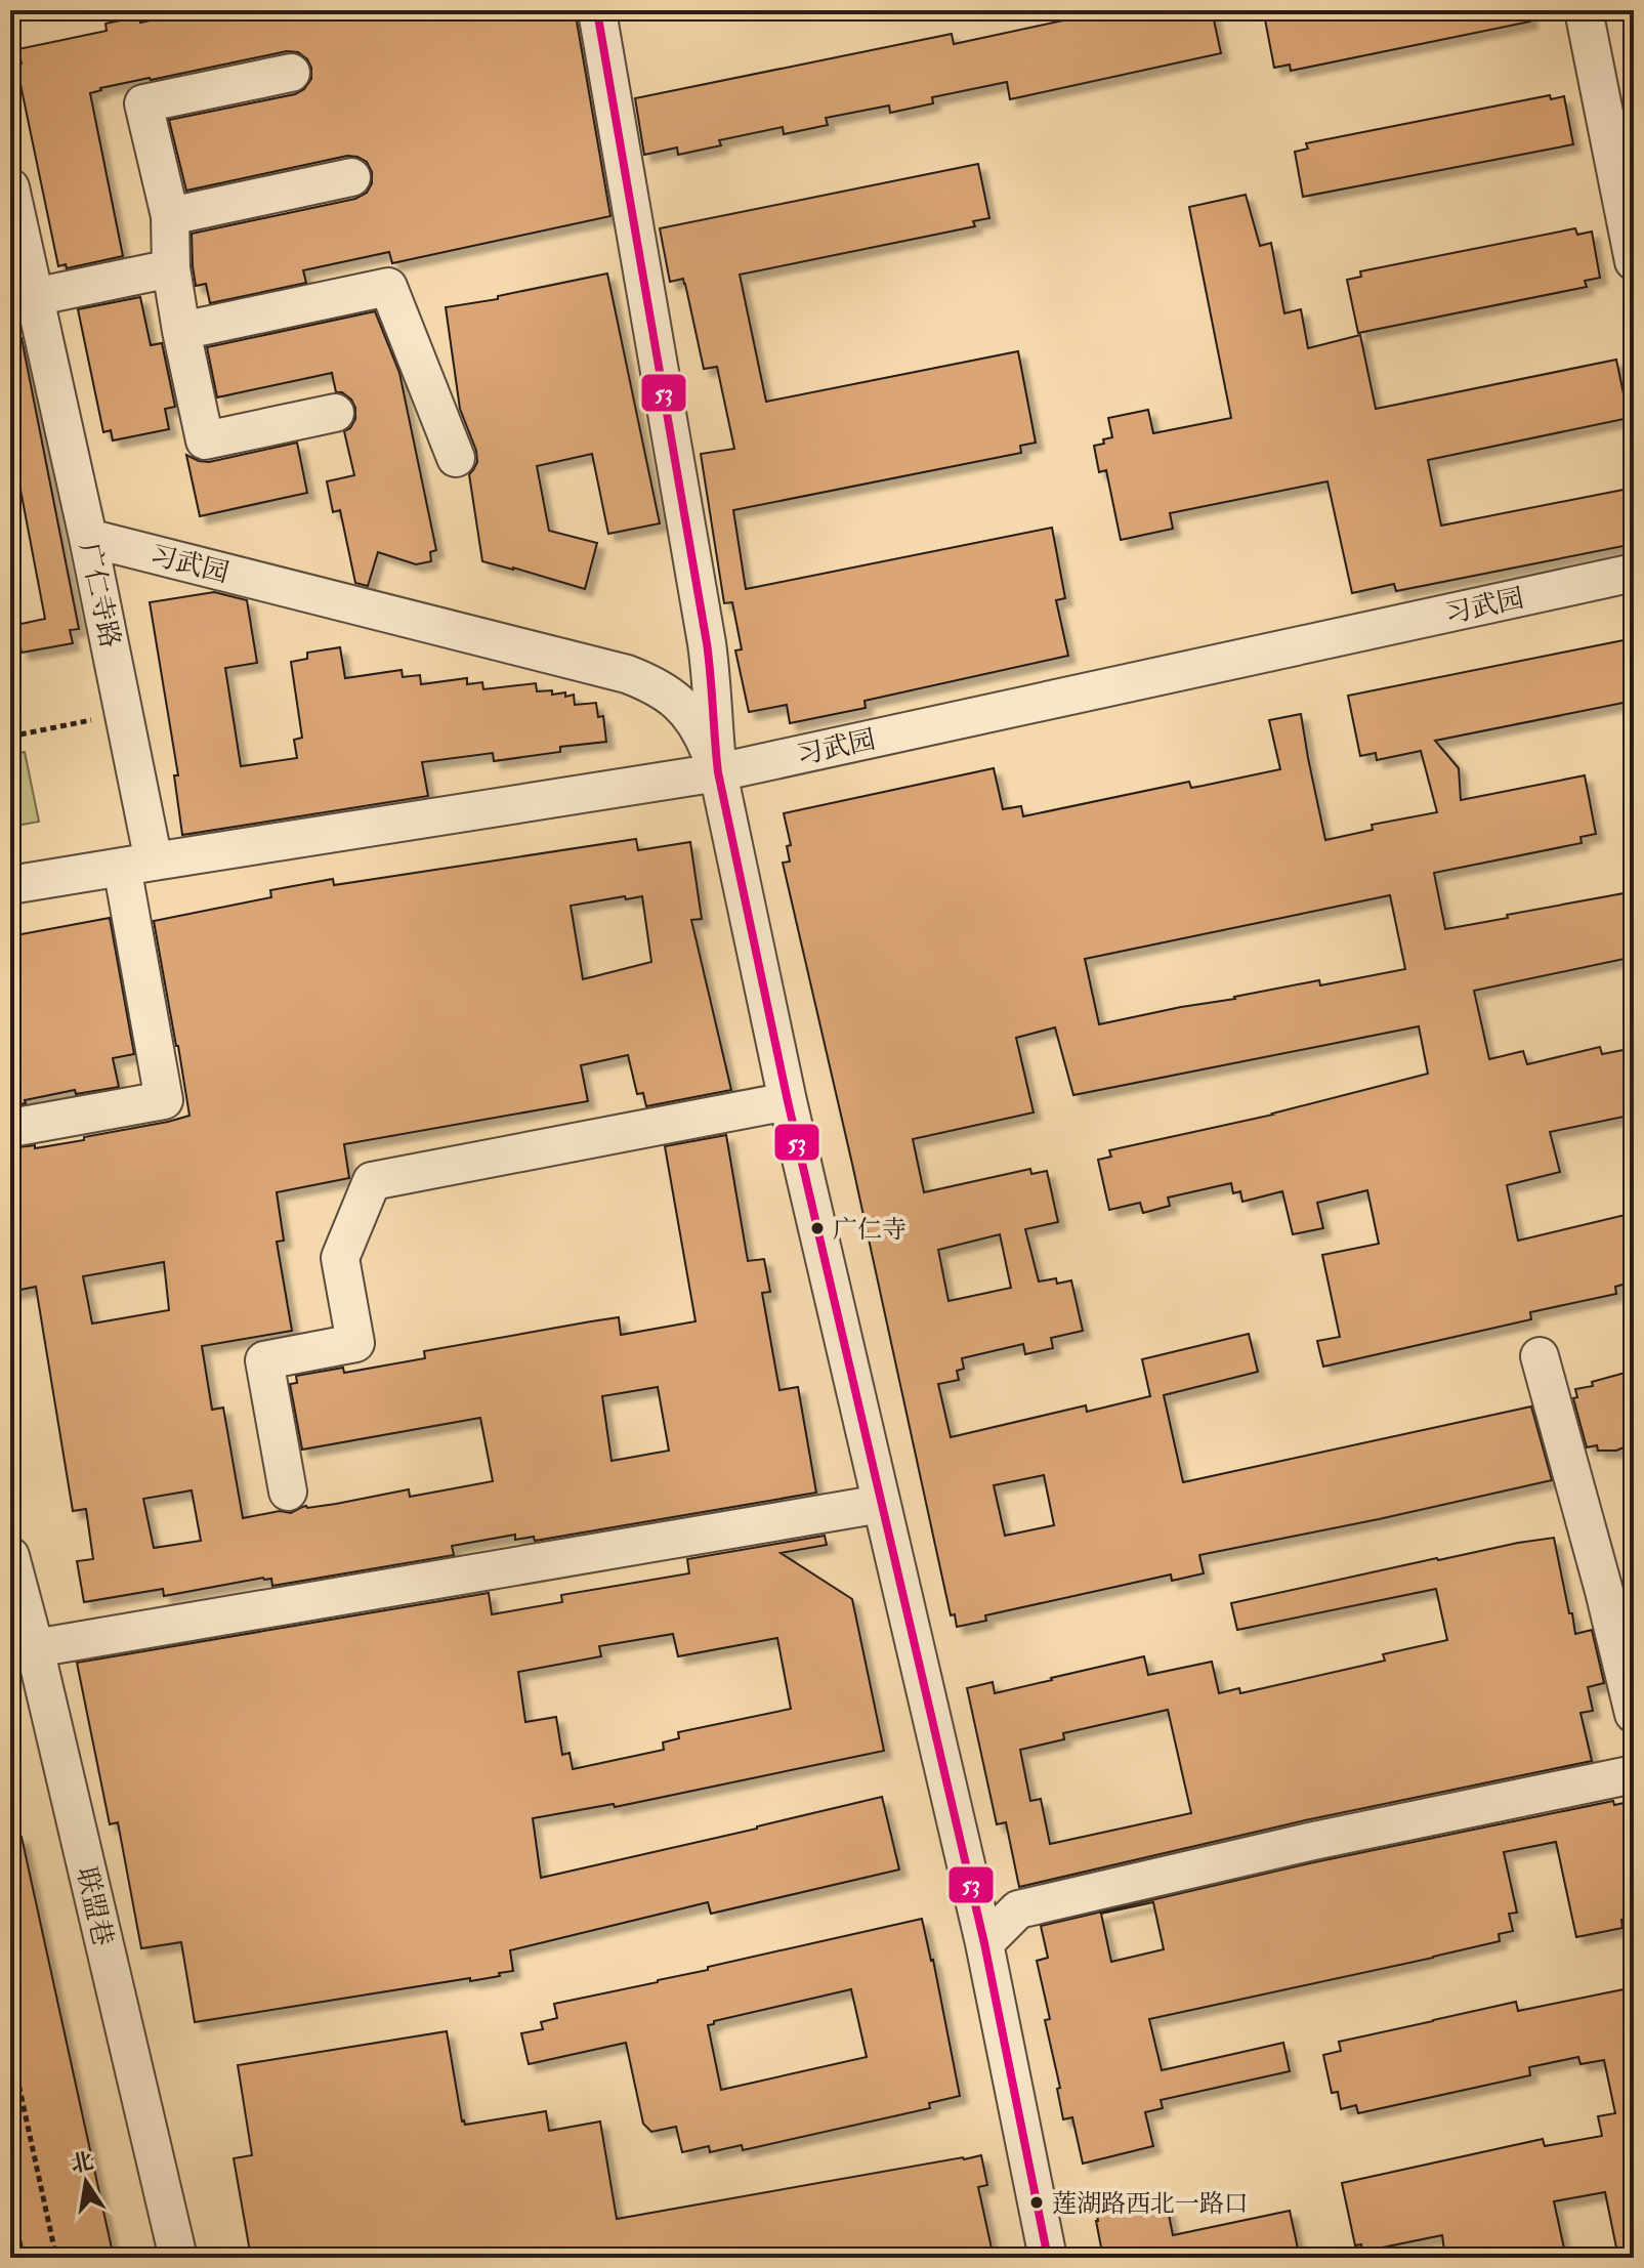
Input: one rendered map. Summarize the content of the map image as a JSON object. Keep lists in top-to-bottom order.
{
  "streets": {
    "street": ["习武园", "广仁寺路", "联盟巷"]
  },
  "crossings": [
    ["习武园", "广仁寺路"]
  ],
  "places": ["广仁寺", "莲湖路西北一路口"],
  "lines": ["transit line 53"],
  "north": "top"
}
